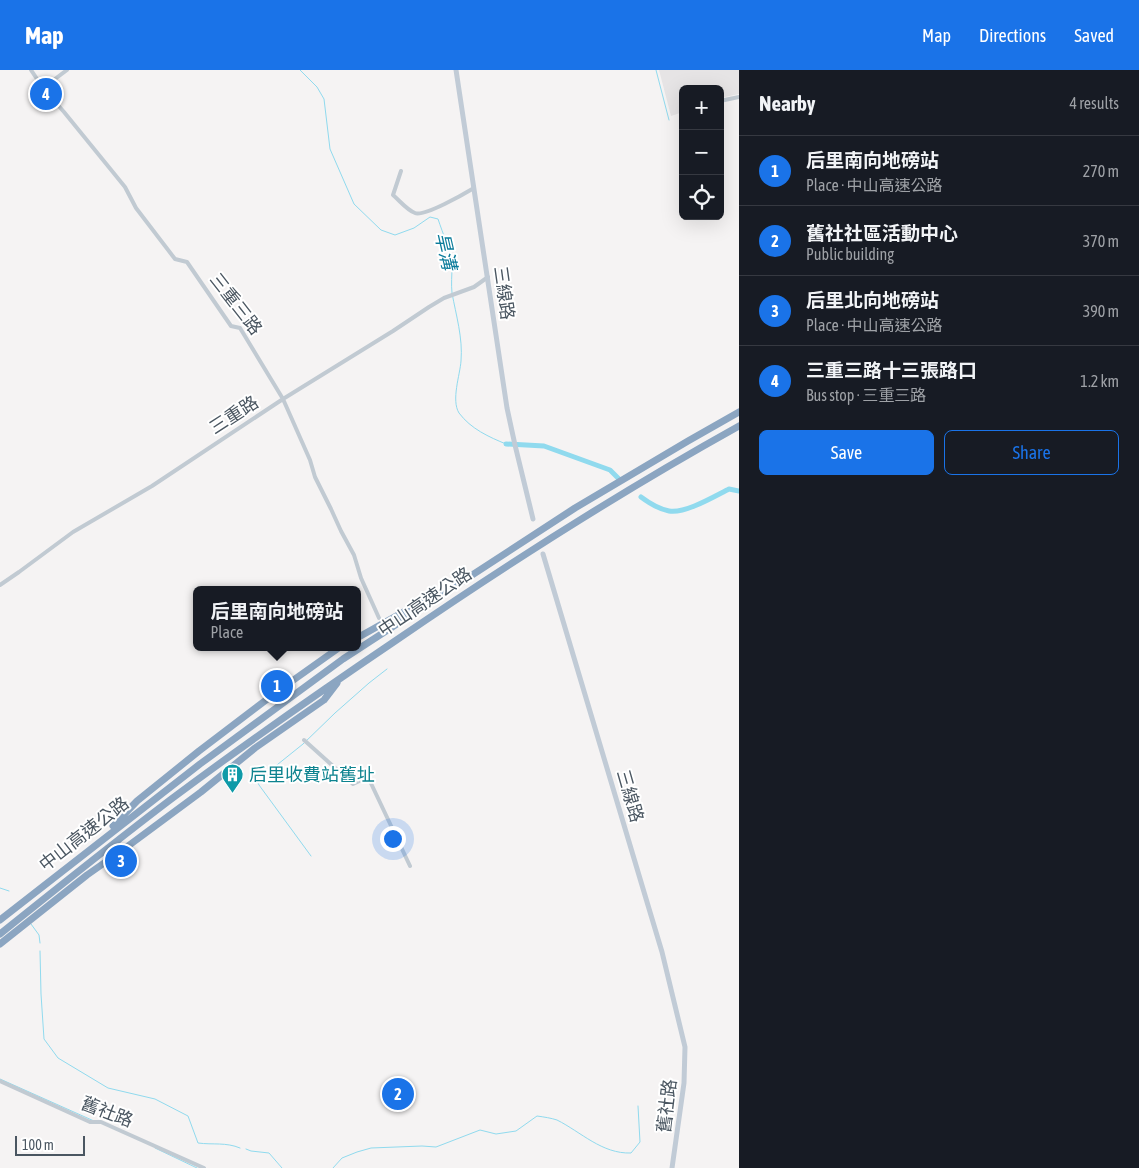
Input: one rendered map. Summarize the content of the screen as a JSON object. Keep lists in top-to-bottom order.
{
  "streets": {
    "highway": ["中山高速公路"],
    "street": [
      "三線路",
      "三重三路",
      "三重路",
      "舊社路"
    ]
  },
  "crossings": [
    ["三線路", "三重路"],
    ["三線路", "舊社路"],
    ["三重三路", "三重路"]
  ],
  "water": ["旱溝"],
  "places": {
    "building": ["后里收費站舊址"]
  },
  "scale_bar": "100 m",
  "page": {
    "header": "Map",
    "nav": ["Map", "Directions", "Saved"],
    "heading": ["Nearby", "4 results"],
    "pins": [
      "4",
      "1",
      "3",
      "2"
    ],
    "map_buttons": ["+", "−"],
    "list": [
      {
        "mark": "1",
        "name": "后里南向地磅站",
        "note": "Place · 中山高速公路",
        "value": "270 m"
      },
      {
        "mark": "2",
        "name": "舊社社區活動中心",
        "note": "Public building",
        "value": "370 m"
      },
      {
        "mark": "3",
        "name": "后里北向地磅站",
        "note": "Place · 中山高速公路",
        "value": "390 m"
      },
      {
        "mark": "4",
        "name": "三重三路十三張路口",
        "note": "Bus stop · 三重三路",
        "value": "1.2 km"
      }
    ],
    "buttons": ["Save", "Share"],
    "popup": ["后里南向地磅站", "Place"],
    "scale": "100 m"
  }
}
